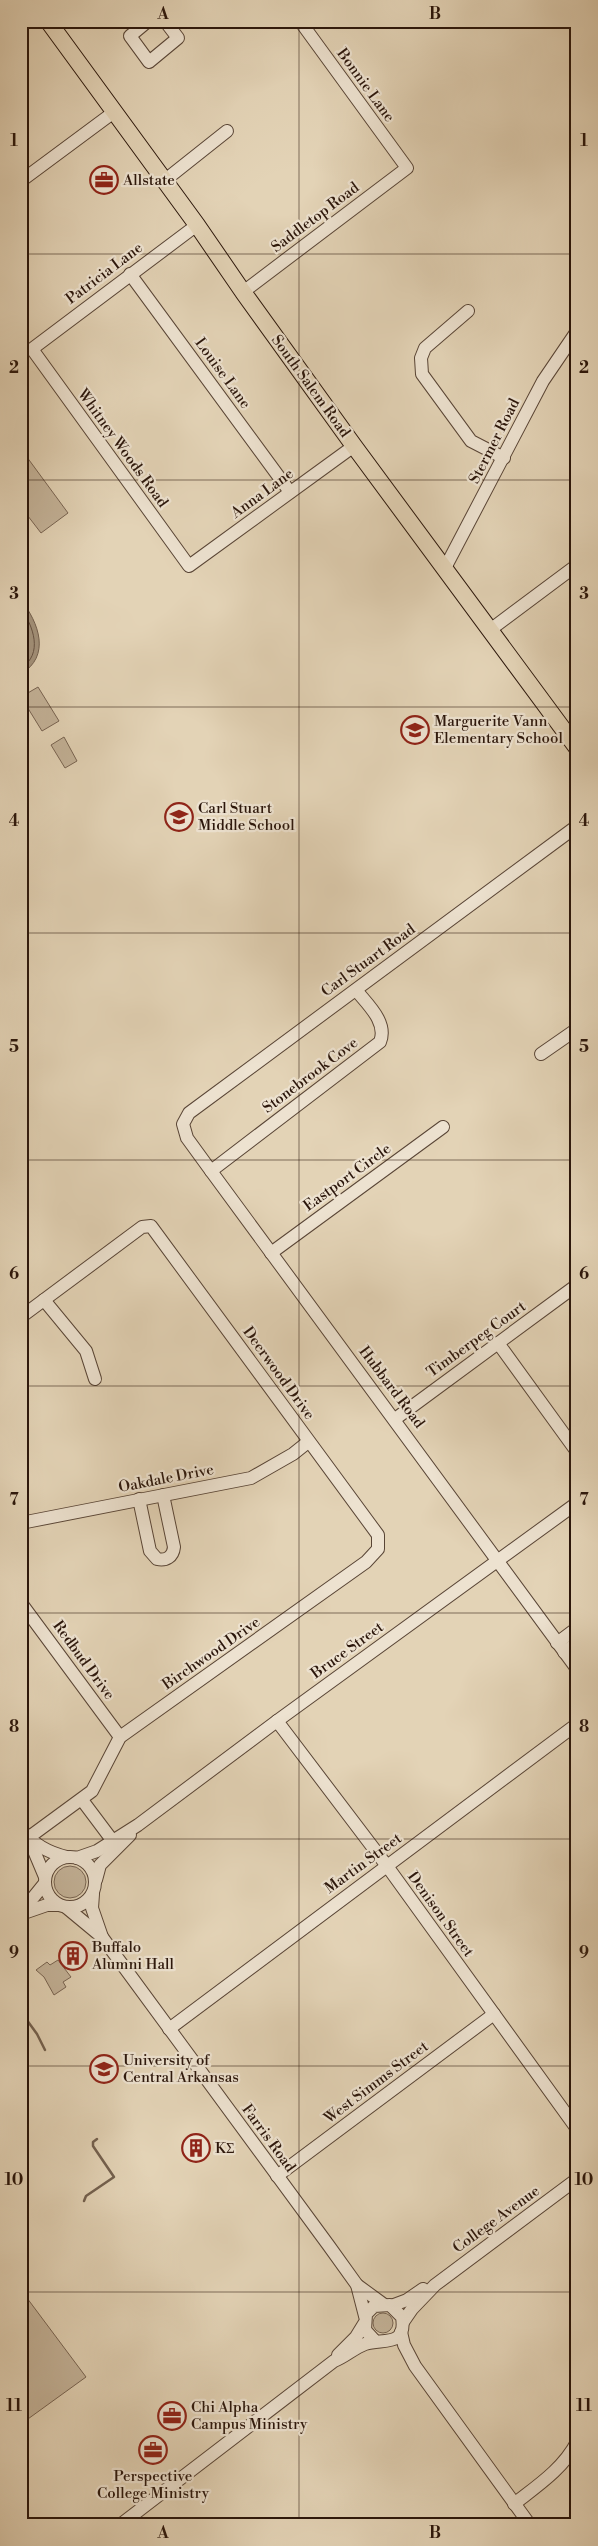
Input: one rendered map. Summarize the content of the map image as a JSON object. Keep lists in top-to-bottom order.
{
  "streets": {
    "main road": ["South Salem Road"],
    "street": [
      "Bonnie Lane",
      "Saddletop Road",
      "Patricia Lane",
      "Louise Lane",
      "Stermer Road",
      "Whitney Woods Road",
      "Anna Lane",
      "Carl Stuart Road",
      "Stonebrook Cove",
      "Eastport Circle",
      "Timberpeg Court",
      "Deerwood Drive",
      "Hubbard Road",
      "Oakdale Drive",
      "Bruce Street",
      "Birchwood Drive",
      "Redbud Drive",
      "Martin Street",
      "Denison Street",
      "West Simms Street",
      "Farris Road",
      "College Avenue"
    ]
  },
  "crossings": [
    ["Bonnie Lane", "Saddletop Road"],
    ["Saddletop Road", "South Salem Road"],
    ["Patricia Lane", "Louise Lane"],
    ["Patricia Lane", "South Salem Road"],
    ["Patricia Lane", "Whitney Woods Road"],
    ["Louise Lane", "Anna Lane"],
    ["South Salem Road", "Stermer Road"],
    ["South Salem Road", "Anna Lane"],
    ["Whitney Woods Road", "Anna Lane"],
    ["Carl Stuart Road", "Stonebrook Cove"],
    ["Carl Stuart Road", "Hubbard Road"],
    ["Stonebrook Cove", "Hubbard Road"],
    ["Eastport Circle", "Hubbard Road"],
    ["Timberpeg Court", "Hubbard Road"],
    ["Deerwood Drive", "Oakdale Drive"],
    ["Deerwood Drive", "Birchwood Drive"],
    ["Hubbard Road", "Bruce Street"],
    ["Bruce Street", "Denison Street"],
    ["Bruce Street", "Farris Road"],
    ["Birchwood Drive", "Redbud Drive"],
    ["Martin Street", "Denison Street"],
    ["Martin Street", "Farris Road"],
    ["Denison Street", "West Simms Street"],
    ["West Simms Street", "Farris Road"],
    ["Farris Road", "College Avenue"]
  ],
  "places": {
    "office": ["Allstate", "Chi Alpha Campus Ministry", "Perspective College Ministry"],
    "school or university": ["Marguerite Vann Elementary School", "Carl Stuart Middle School", "University of Central Arkansas"],
    "building": ["Buffalo Alumni Hall", "KΣ"]
  },
  "grid": {
    "columns": ["A", "B"],
    "rows": [
      "1",
      "2",
      "3",
      "4",
      "5",
      "6",
      "7",
      "8",
      "9",
      "10",
      "11"
    ]
  }
}
